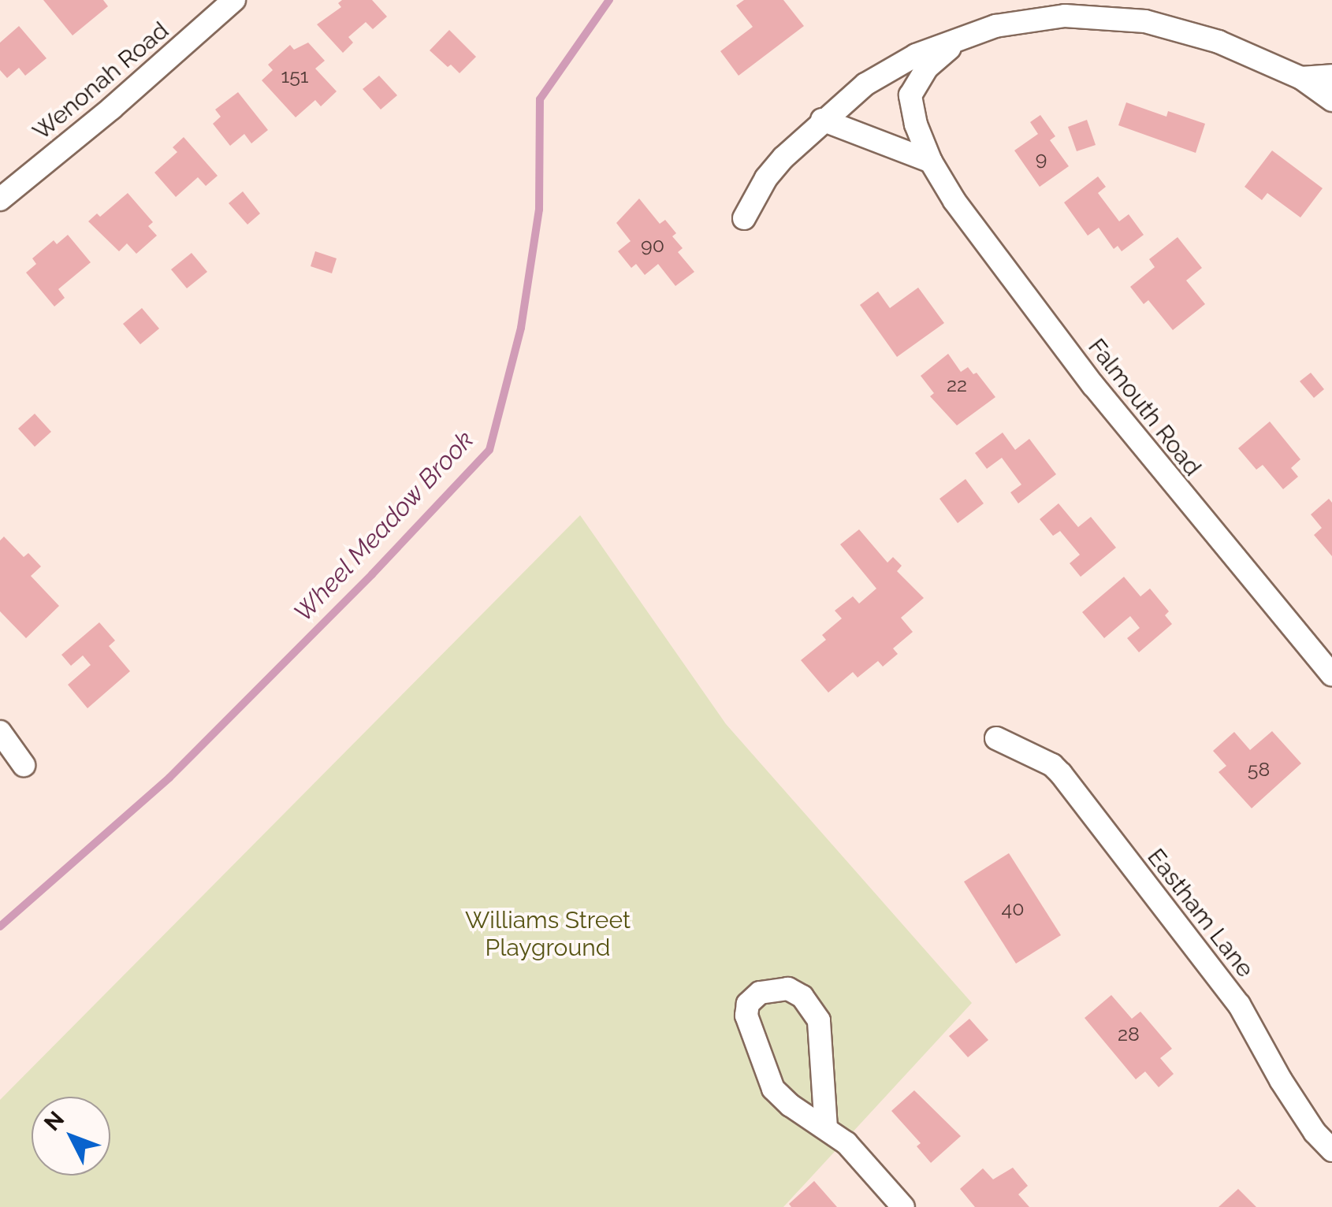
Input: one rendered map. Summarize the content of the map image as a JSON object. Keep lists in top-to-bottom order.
{
  "streets": {
    "street": ["Wenonah Road", "Falmouth Road", "Eastham Lane"]
  },
  "water": ["Wheel Meadow Brook"],
  "parks": ["Williams Street Playground"],
  "house_numbers": [
    "151",
    "9",
    "90",
    "22",
    "58",
    "40",
    "28"
  ],
  "north": "top left"
}
